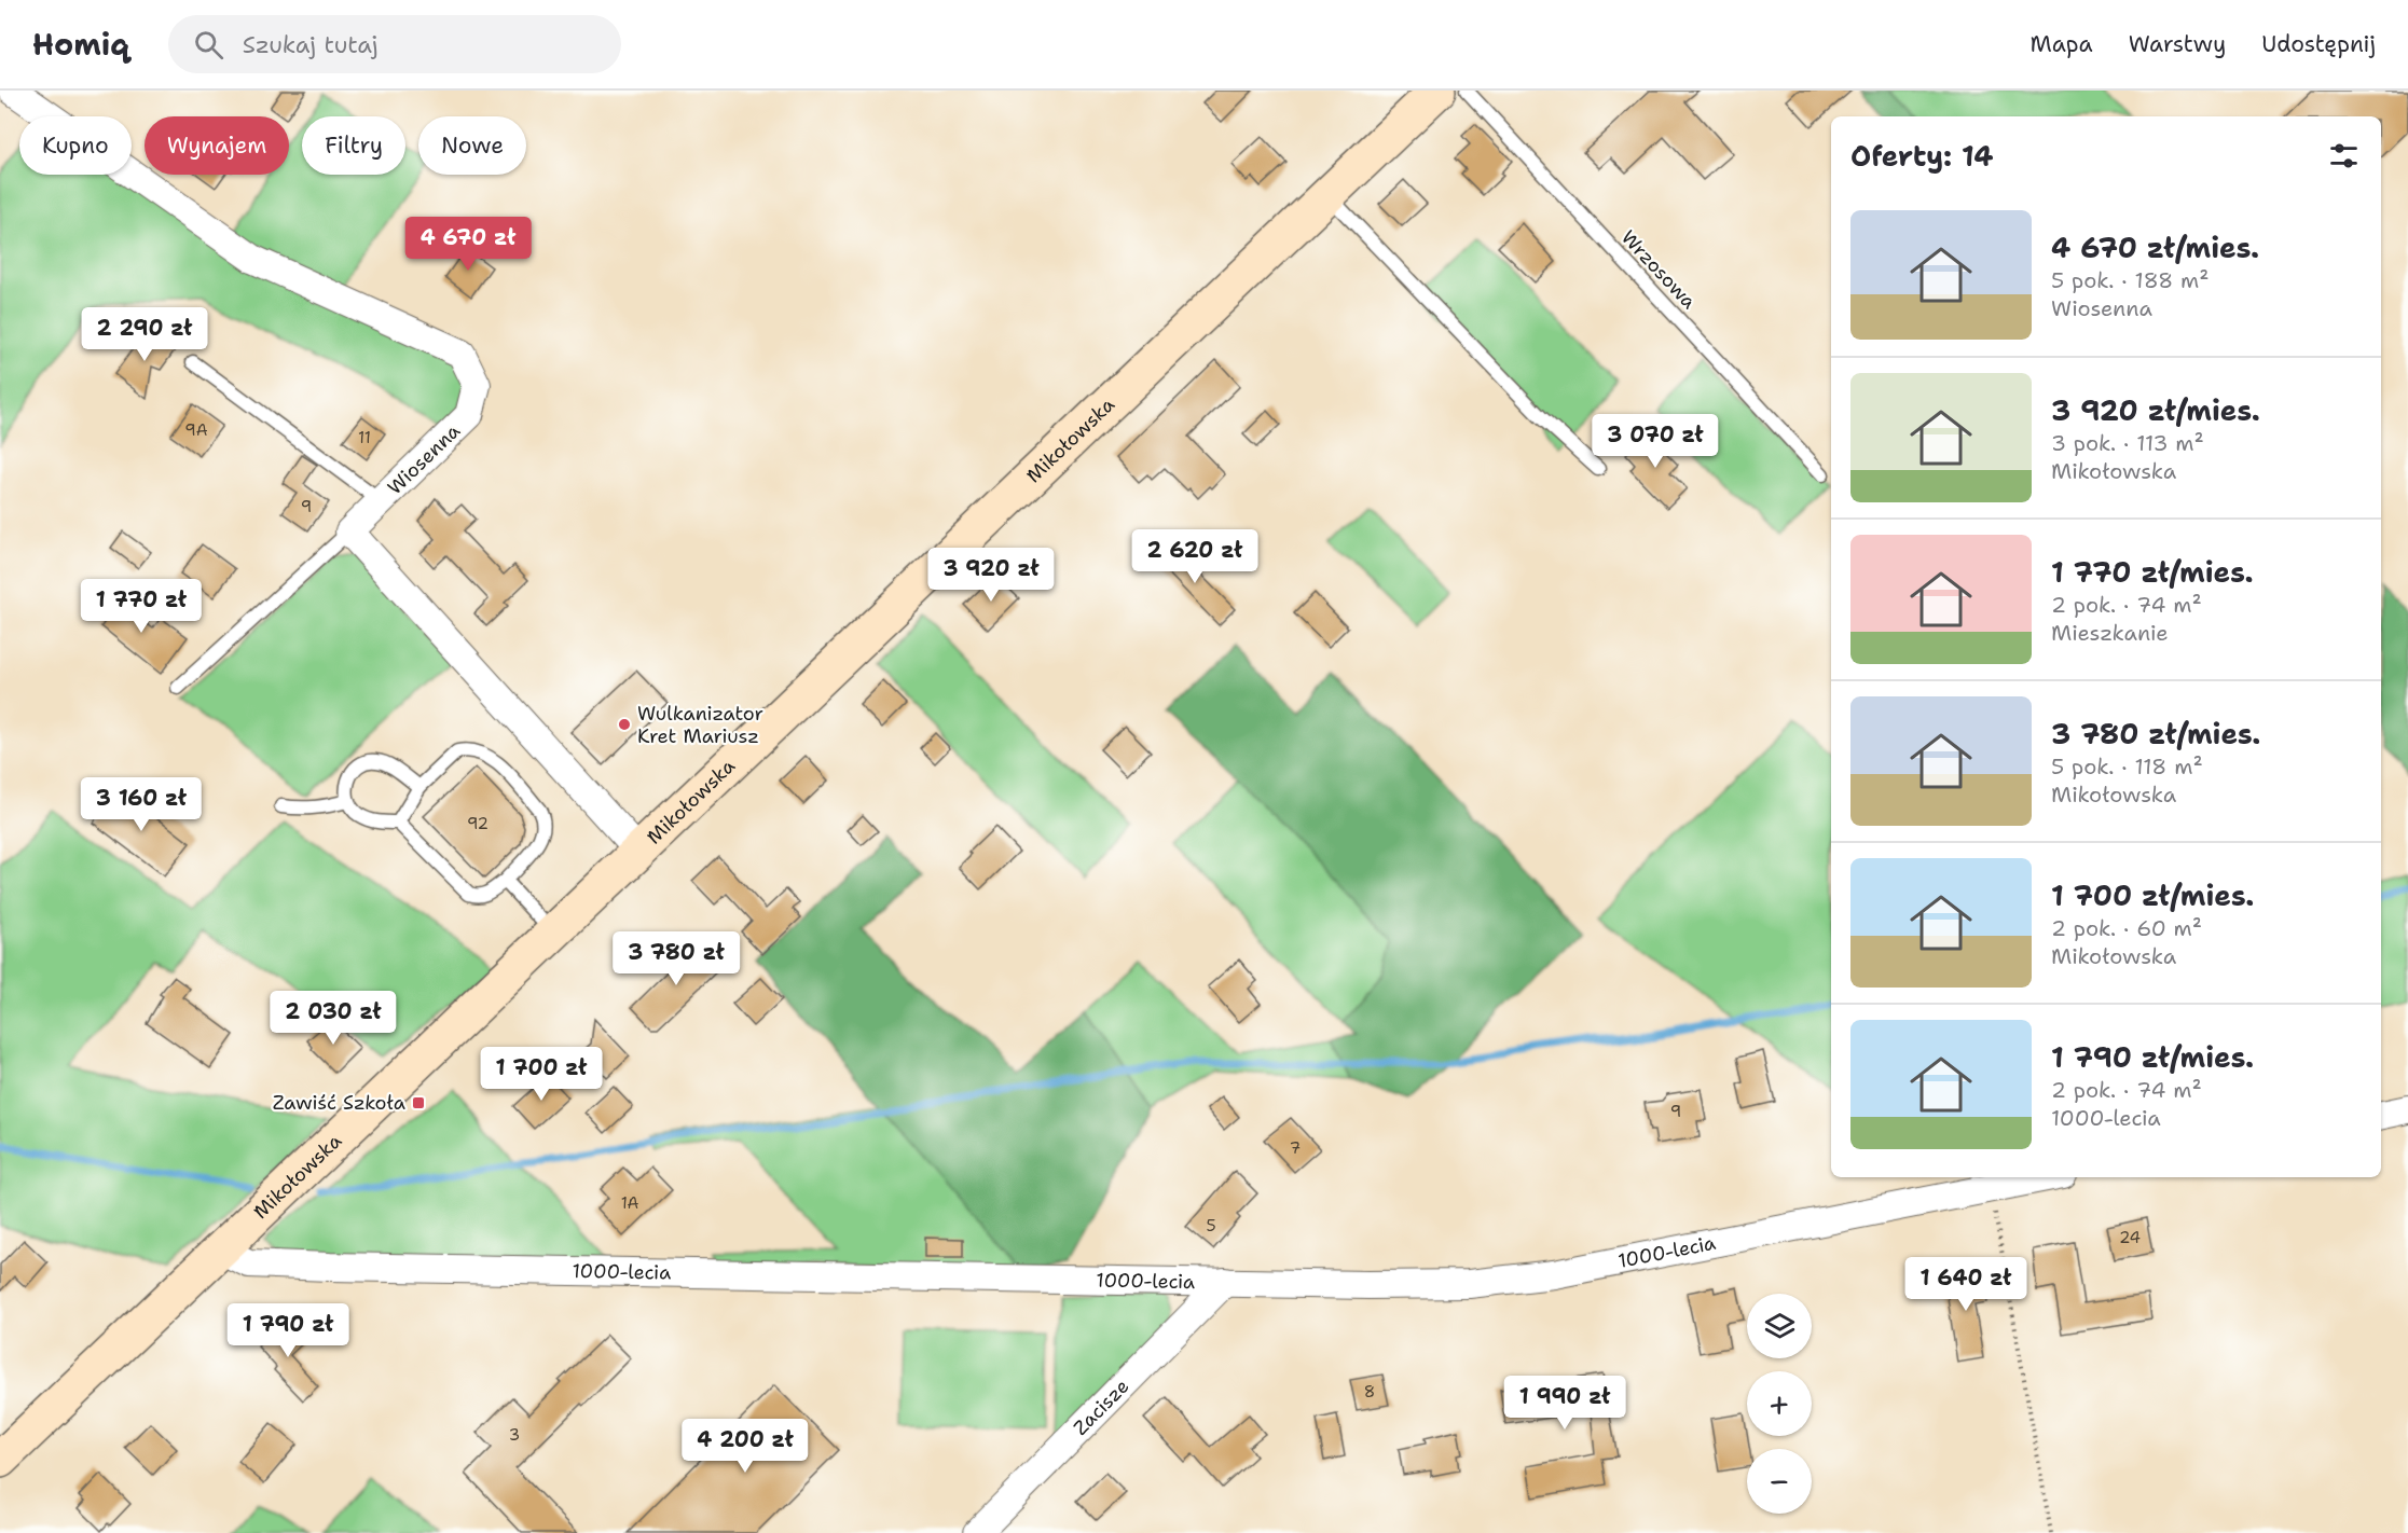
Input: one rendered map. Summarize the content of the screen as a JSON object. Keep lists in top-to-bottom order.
{
  "streets": {
    "main road": ["Mikołowska"],
    "street": ["Wiosenna", "1000-lecia", "Zacisze"],
    "lane": ["Wrzosowa"]
  },
  "crossings": [
    ["Mikołowska", "1000-lecia"],
    ["1000-lecia", "Zacisze"]
  ],
  "places": {
    "other": ["Wulkanizator Kret Mariusz"],
    "transit": ["Zawiść Szkoła"]
  },
  "house_numbers": [
    "9A",
    "11",
    "9",
    "92",
    "9",
    "7",
    "1A",
    "5",
    "24",
    "8",
    "3"
  ],
  "page": {
    "header": "Homiq",
    "search": "Szukaj tutaj",
    "nav": ["Mapa", "Warstwy", "Udostępnij"],
    "chip": [
      "Kupno",
      "Wynajem",
      "Filtry",
      "Nowe"
    ],
    "heading": "Oferty: 14",
    "list": [
      {
        "name": "4 670 zł/mies.",
        "note": "5 pok. · 188 m² · Wiosenna"
      },
      {
        "name": "3 920 zł/mies.",
        "note": "3 pok. · 113 m² · Mikołowska"
      },
      {
        "name": "1 770 zł/mies.",
        "note": "2 pok. · 74 m² · Mieszkanie"
      },
      {
        "name": "3 780 zł/mies.",
        "note": "5 pok. · 118 m² · Mikołowska"
      },
      {
        "name": "1 700 zł/mies.",
        "note": "2 pok. · 60 m² · Mikołowska"
      },
      {
        "name": "1 790 zł/mies.",
        "note": "2 pok. · 74 m² · 1000-lecia"
      }
    ],
    "price": [
      "4 670 zł",
      "2 290 zł",
      "3 070 zł",
      "2 620 zł",
      "3 920 zł",
      "1 770 zł",
      "3 160 zł",
      "3 780 zł",
      "2 030 zł",
      "1 700 zł",
      "1 640 zł",
      "1 790 zł",
      "1 990 zł",
      "4 200 zł"
    ],
    "map_buttons": ["+", "−"]
  }
}
